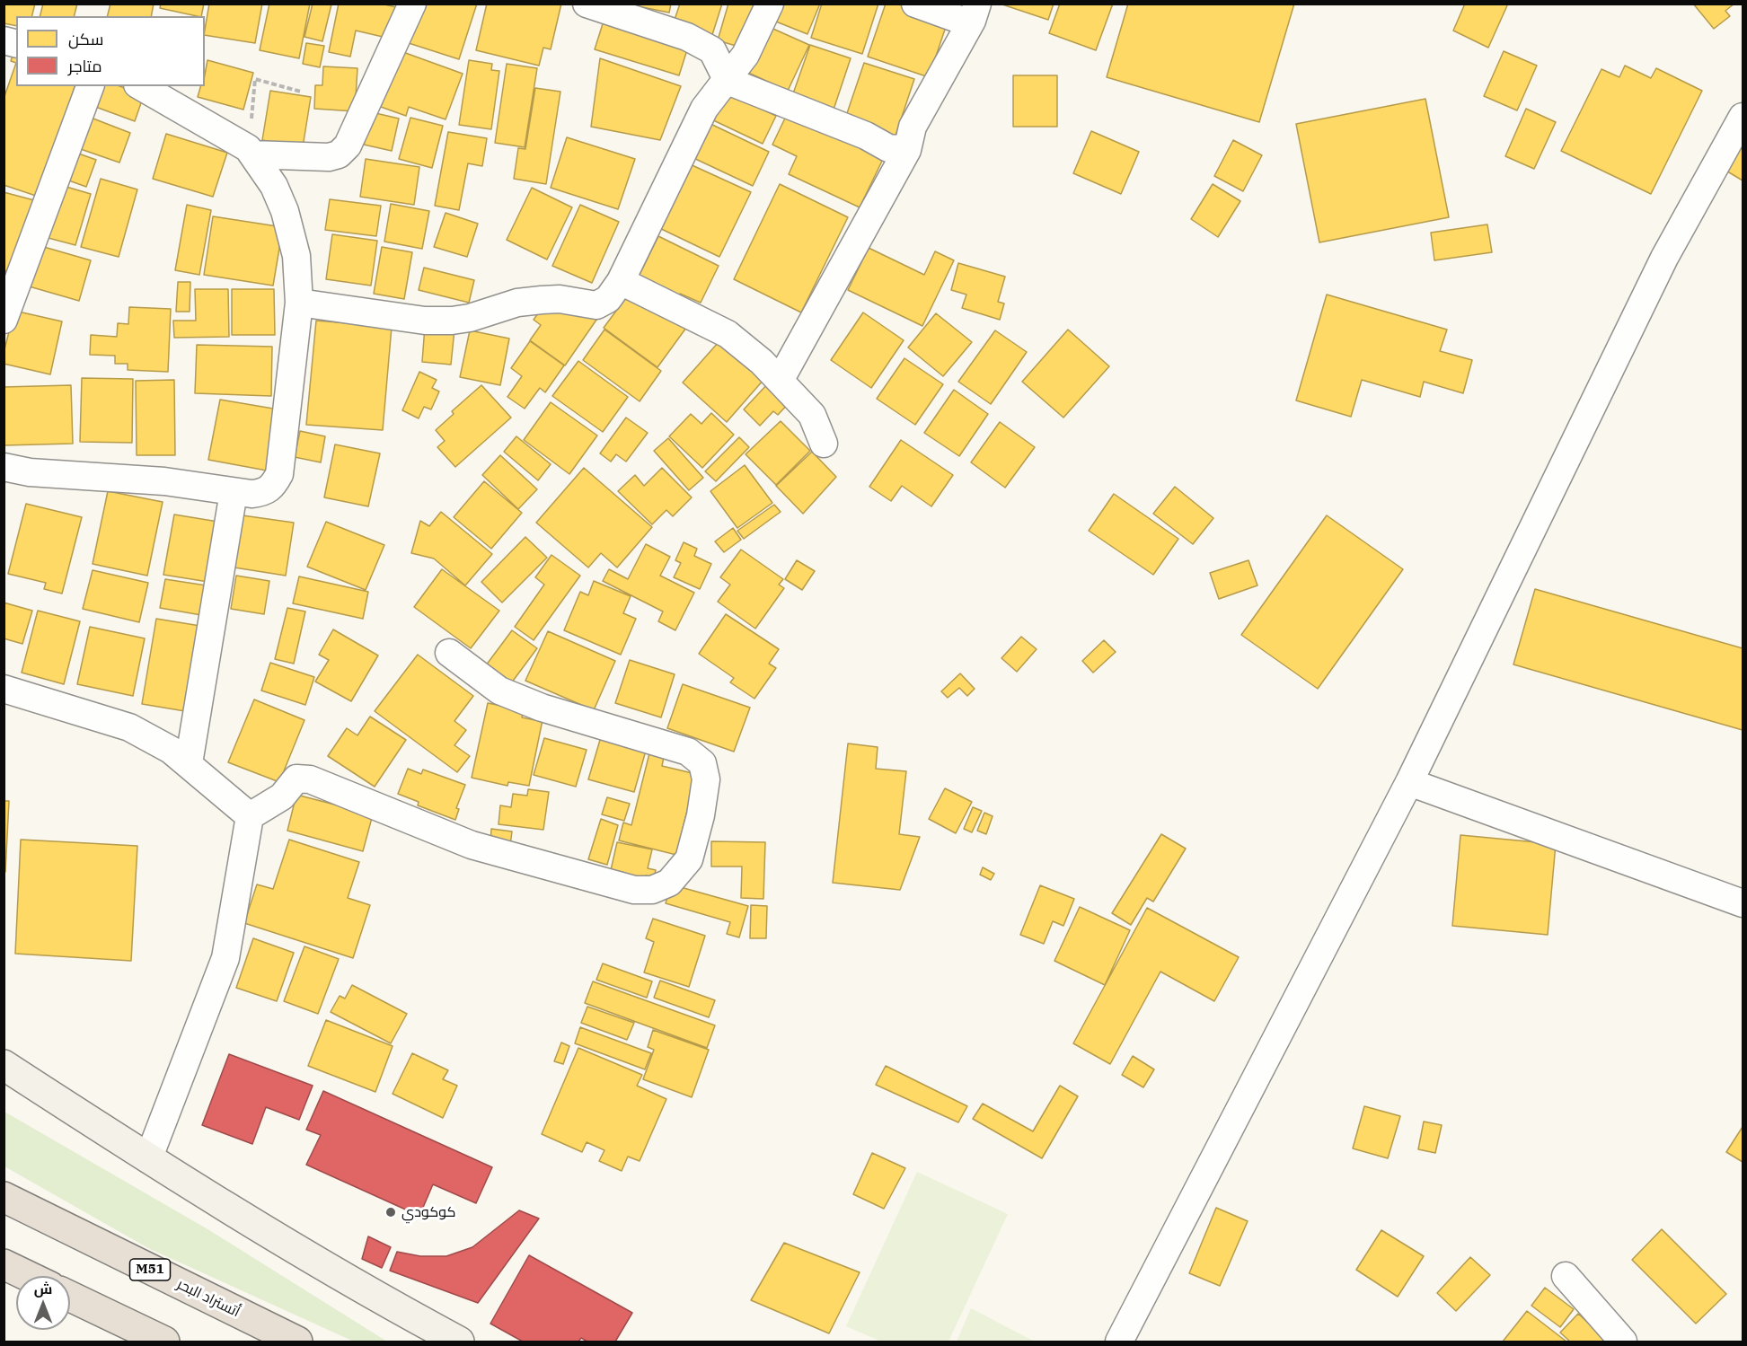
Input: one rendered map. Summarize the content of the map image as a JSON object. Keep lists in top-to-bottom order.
{
  "streets": {
    "highway": ["M51", "أتستراد البحر"]
  },
  "places": ["كوكودي"],
  "legend": ["سكن", "متاجر"],
  "north": "top"
}
